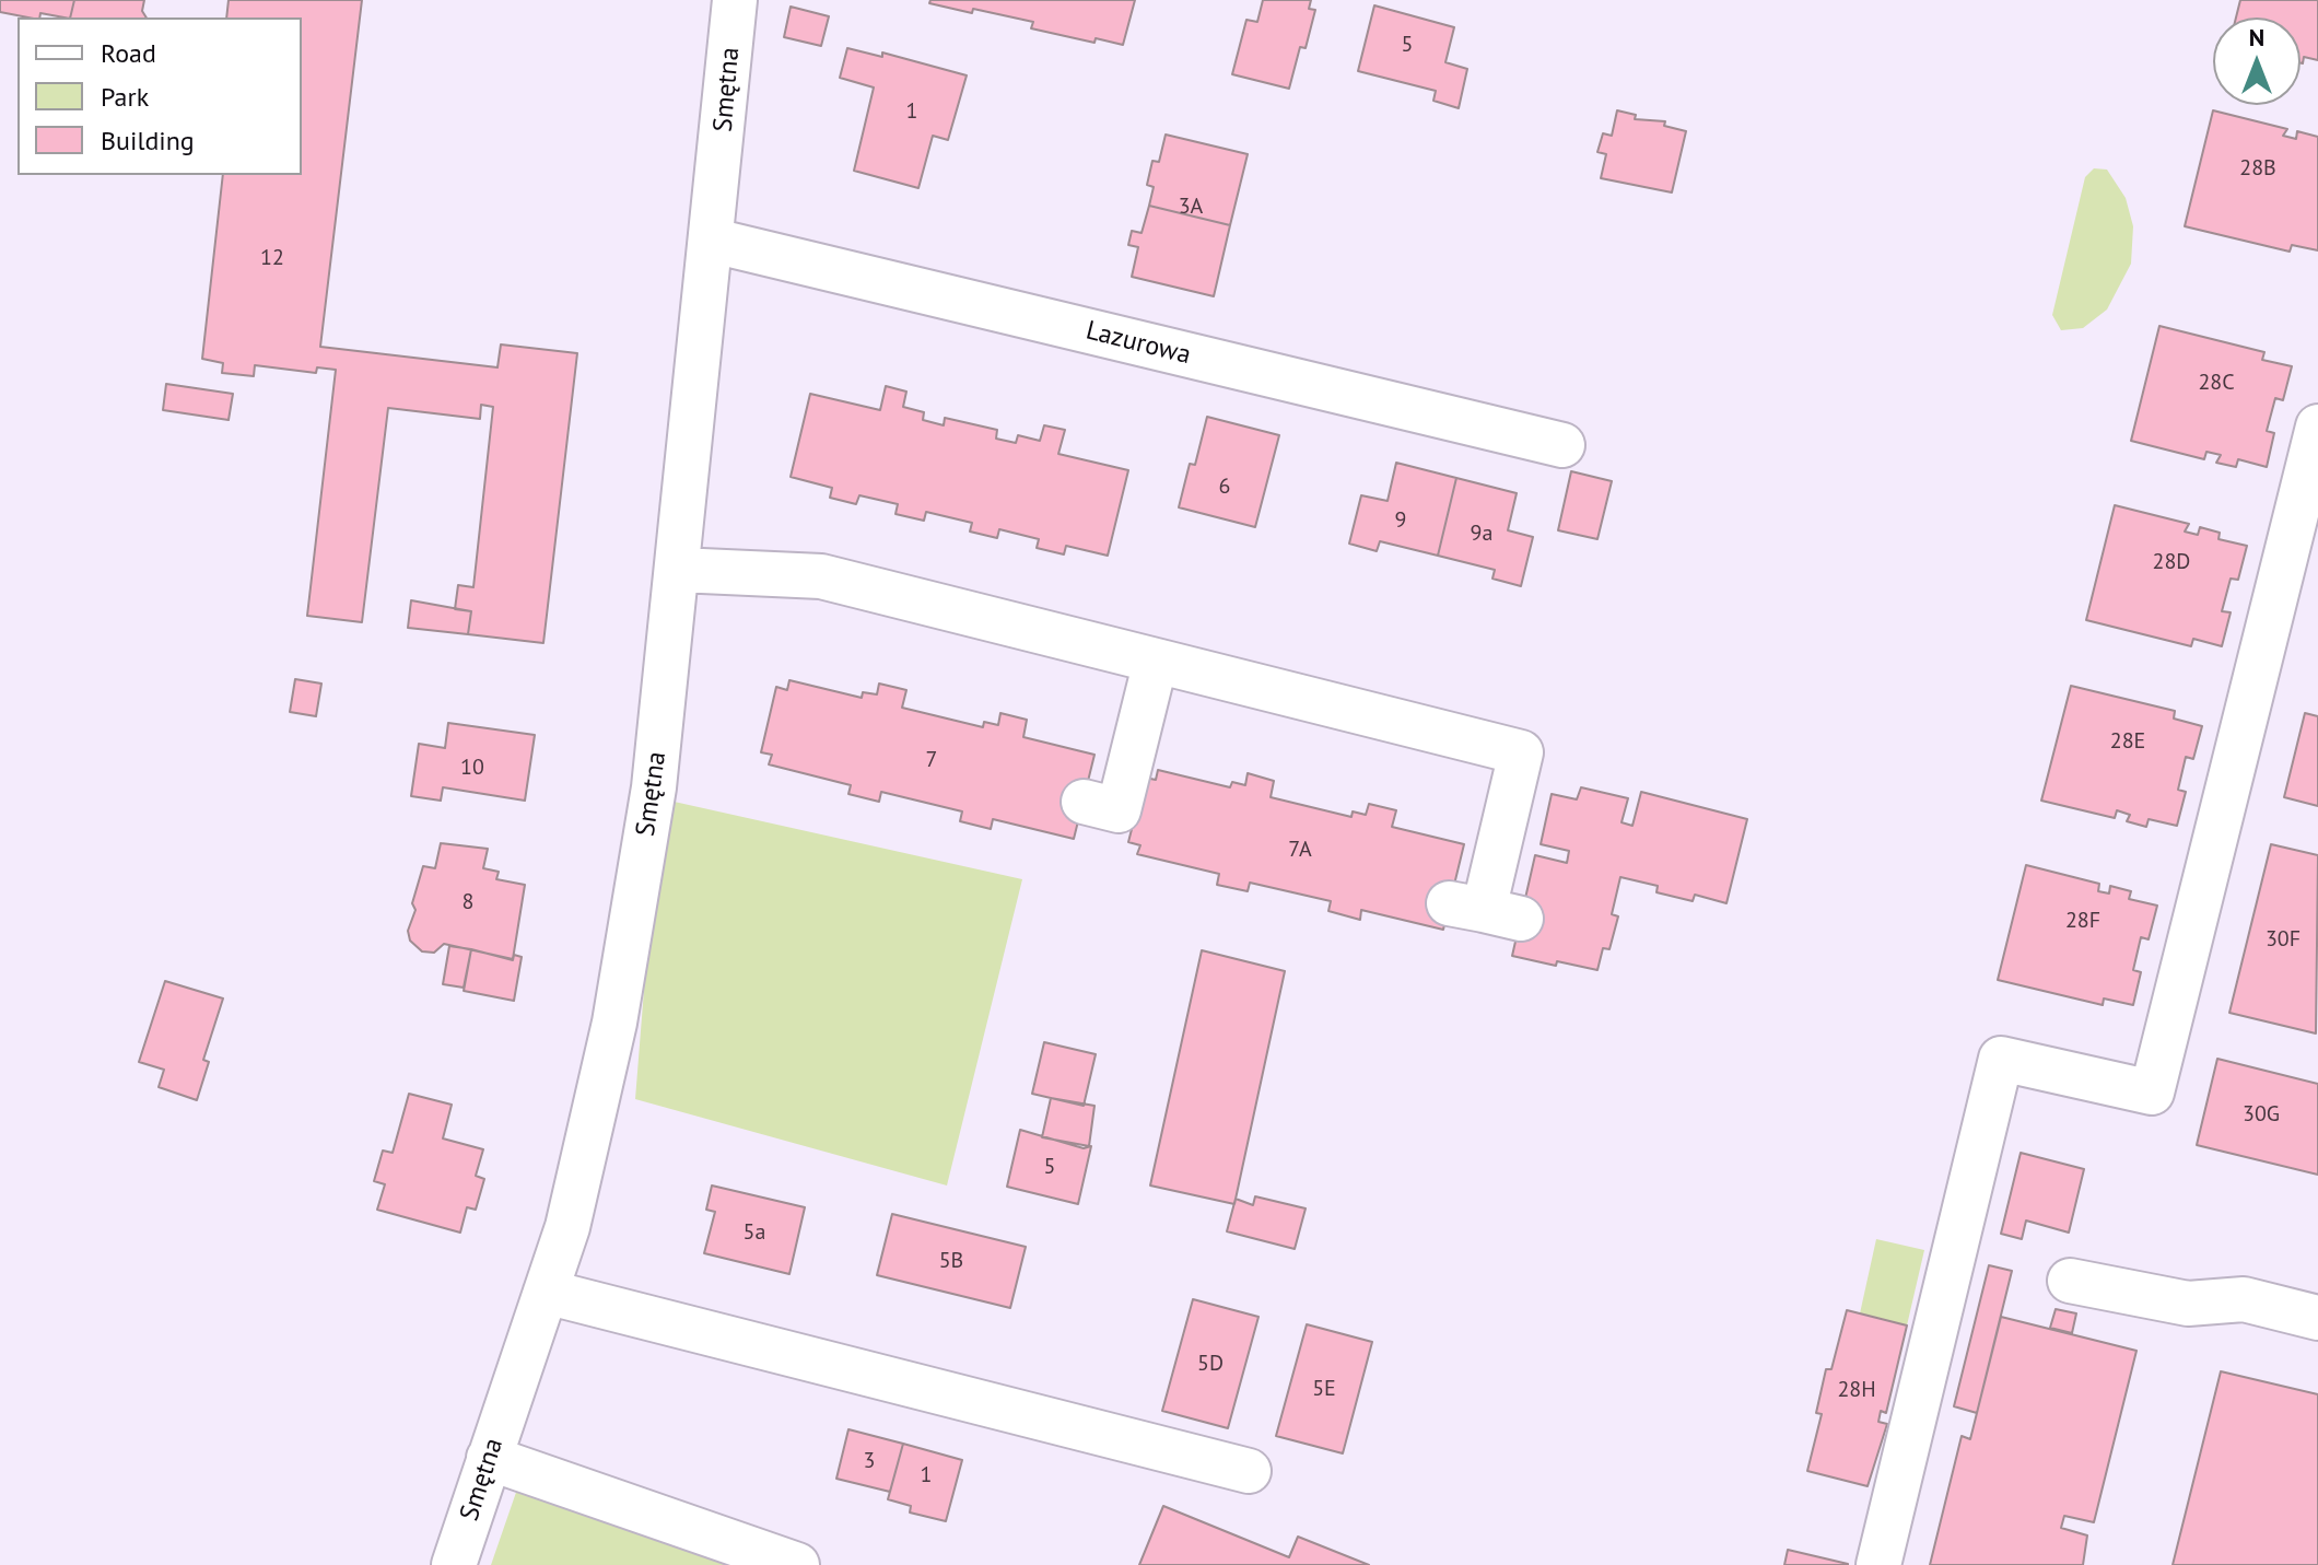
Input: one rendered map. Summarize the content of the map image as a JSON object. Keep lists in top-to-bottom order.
{
  "streets": {
    "street": ["Smętna", "Lazurowa"]
  },
  "crossings": [
    ["Smętna", "Lazurowa"]
  ],
  "house_numbers": [
    "5",
    "1",
    "28B",
    "3A",
    "12",
    "28C",
    "6",
    "9",
    "9a",
    "28D",
    "28E",
    "7",
    "10",
    "7A",
    "8",
    "28F",
    "30F",
    "30G",
    "5",
    "5a",
    "5B",
    "5D",
    "5E",
    "28H",
    "3",
    "1"
  ],
  "legend": ["Road", "Park", "Building"],
  "north": "top"
}
